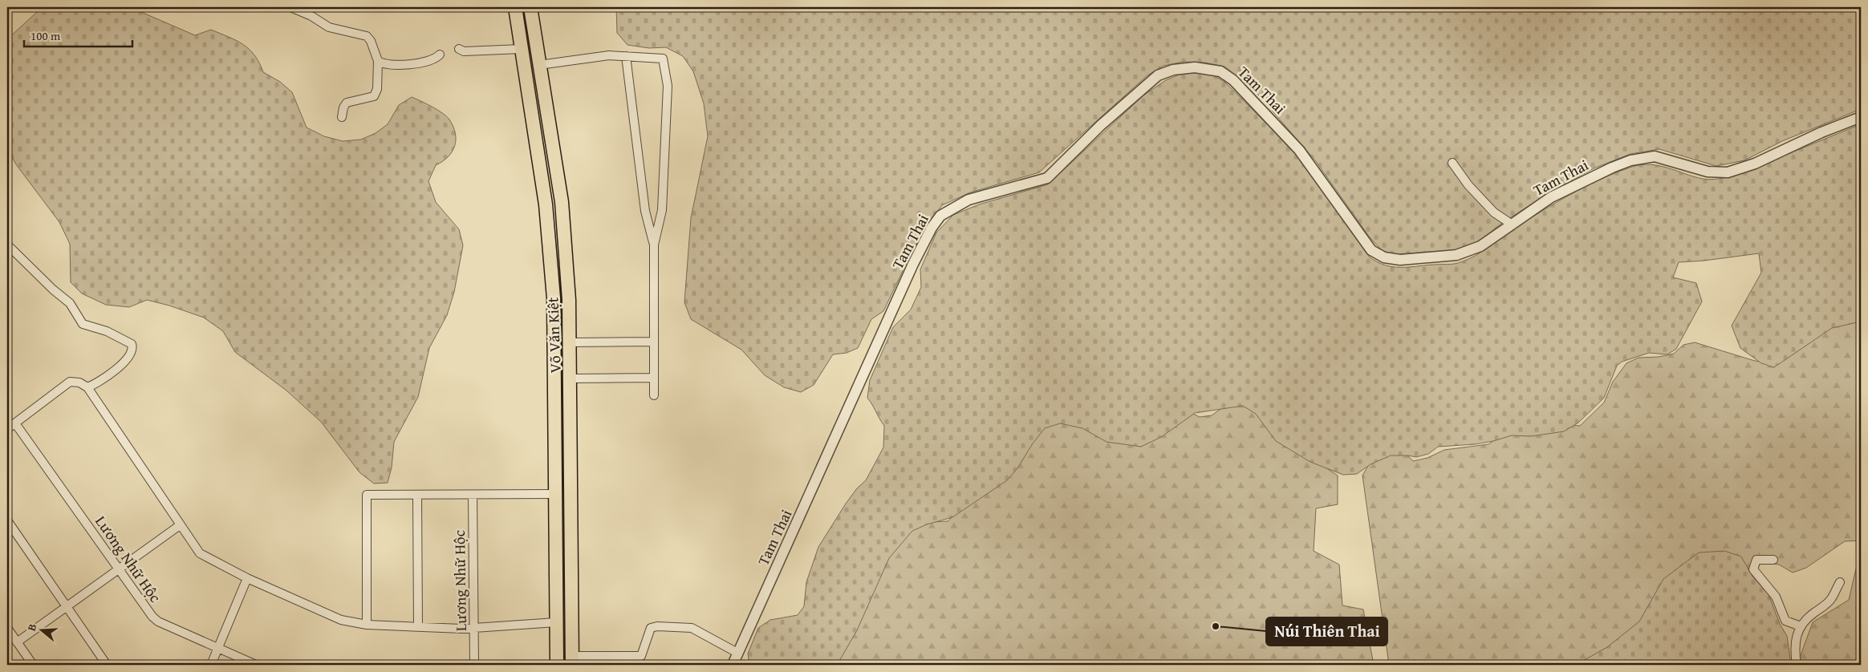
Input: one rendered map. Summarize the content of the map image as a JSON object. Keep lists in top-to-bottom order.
{
  "streets": {
    "main road": ["Võ Văn Kiệt"],
    "street": ["Tam Thai", "Lương Nhữ Hộc"]
  },
  "places": ["Núi Thiên Thai"],
  "scale_bar": "100 m",
  "north": "left"
}
